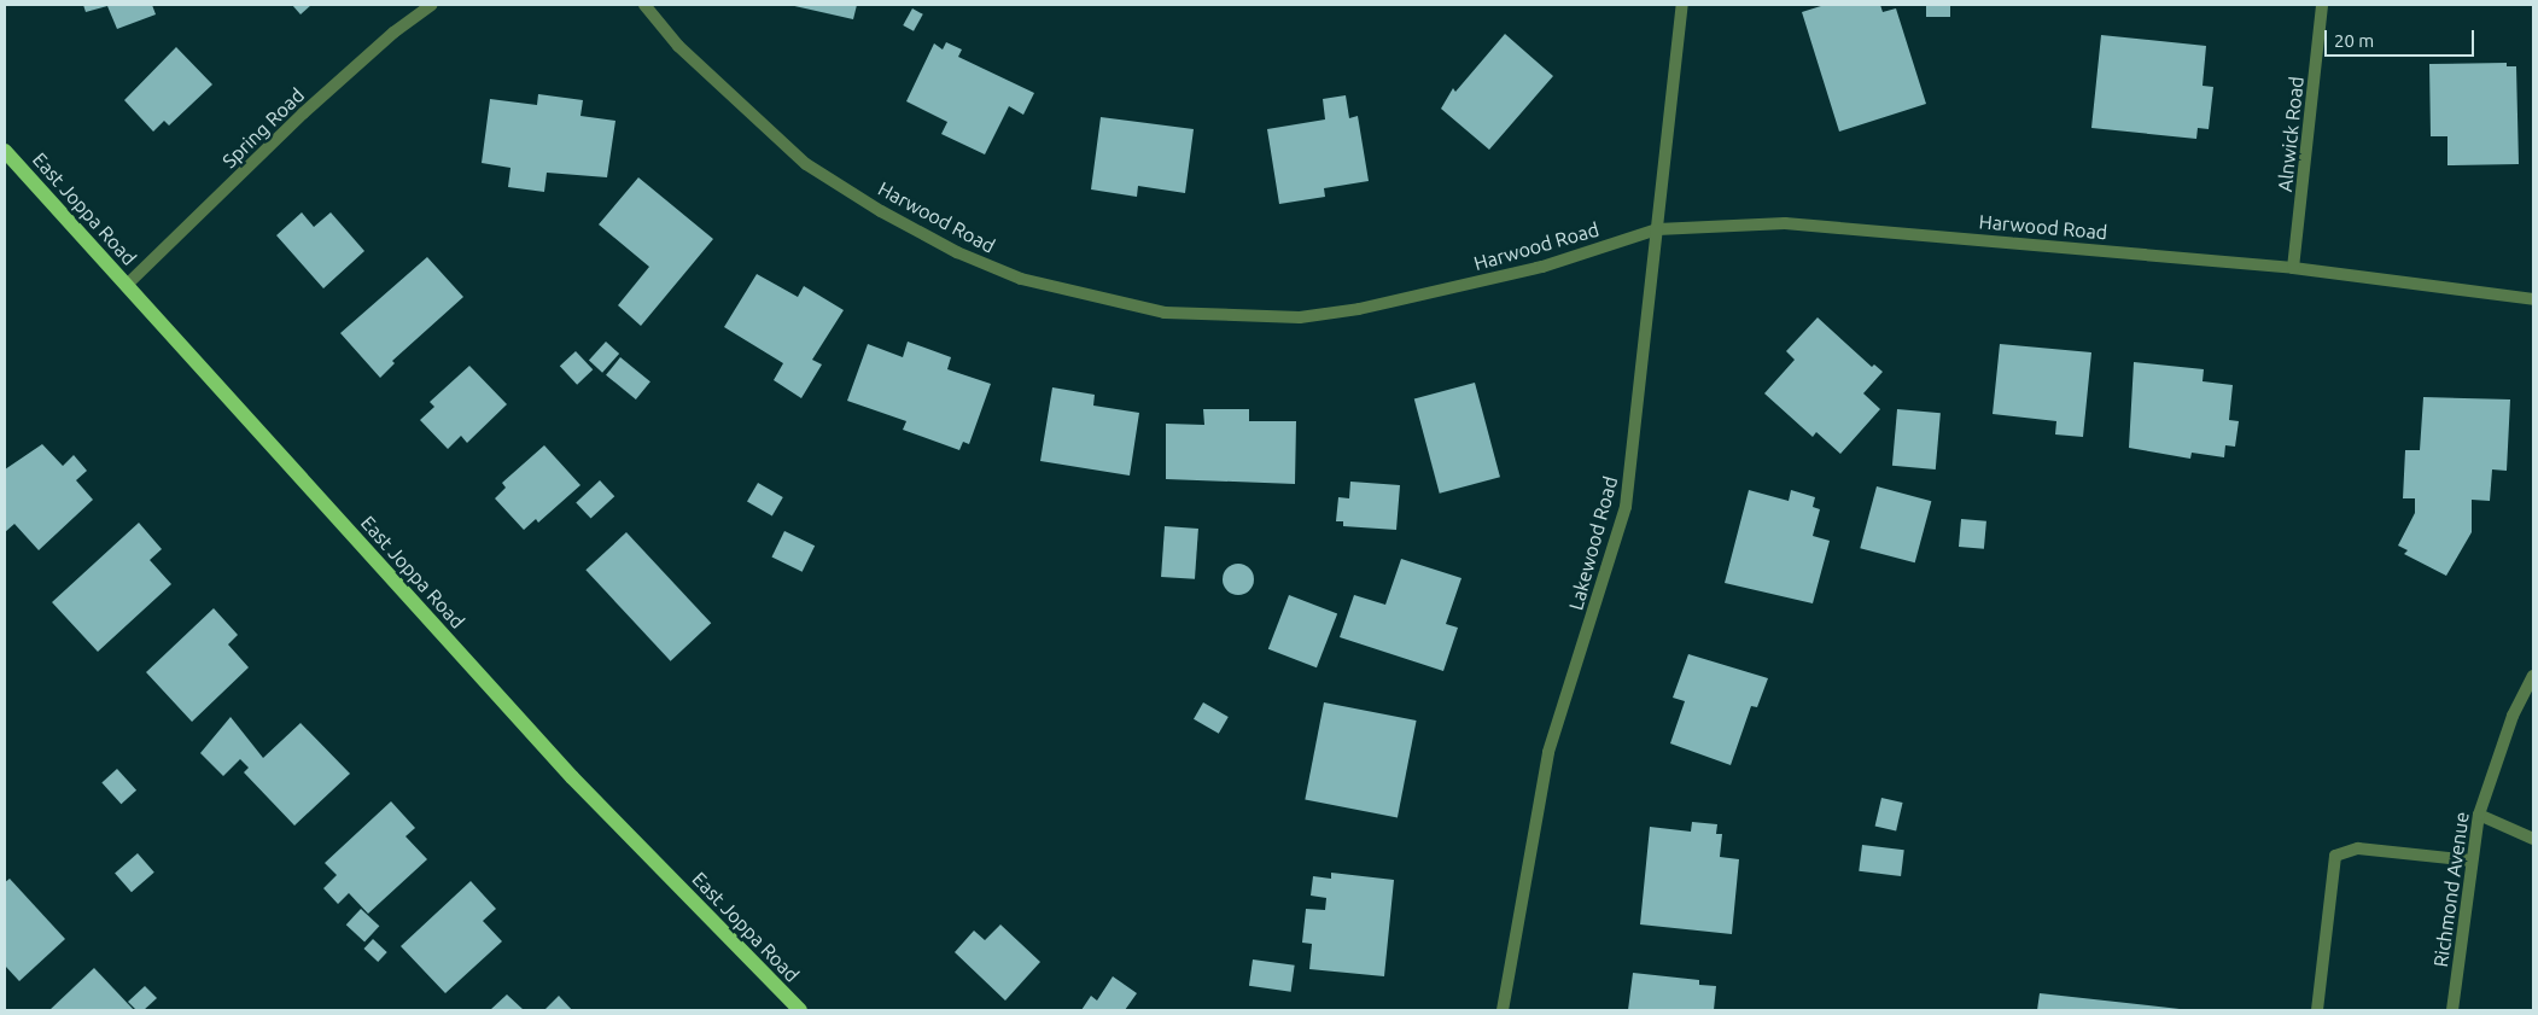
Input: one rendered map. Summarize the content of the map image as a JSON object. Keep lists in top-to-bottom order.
{
  "streets": {
    "main road": ["East Joppa Road"],
    "street": [
      "Spring Road",
      "Alnwick Road",
      "Harwood Road",
      "Lakewood Road",
      "Richmond Avenue"
    ]
  },
  "crossings": [
    ["Spring Road", "East Joppa Road"],
    ["Alnwick Road", "Harwood Road"],
    ["Harwood Road", "Lakewood Road"]
  ],
  "scale_bar": "20 m"
}
